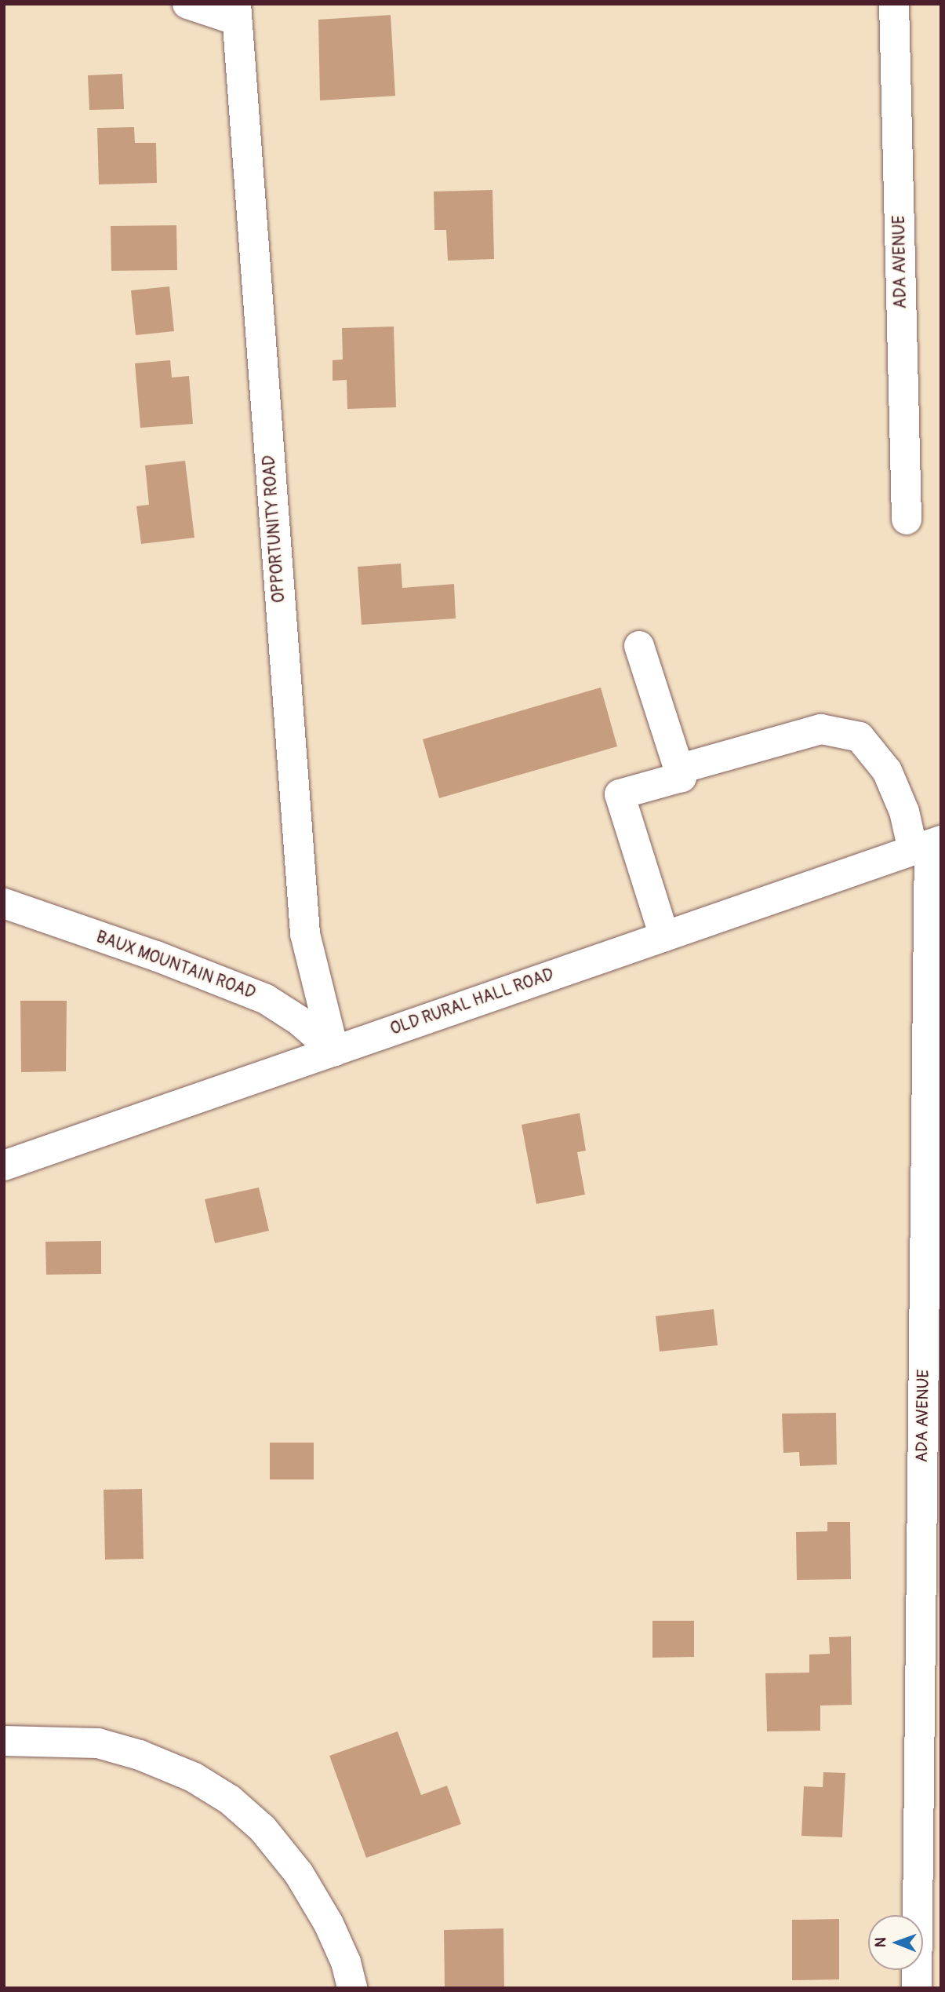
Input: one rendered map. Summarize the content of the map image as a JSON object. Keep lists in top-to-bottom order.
{
  "streets": {
    "street": [
      "ADA AVENUE",
      "OPPORTUNITY ROAD",
      "BAUX MOUNTAIN ROAD",
      "OLD RURAL HALL ROAD"
    ]
  },
  "crossings": [
    ["ADA AVENUE", "OLD RURAL HALL ROAD"],
    ["OPPORTUNITY ROAD", "BAUX MOUNTAIN ROAD"],
    ["OPPORTUNITY ROAD", "OLD RURAL HALL ROAD"],
    ["BAUX MOUNTAIN ROAD", "OLD RURAL HALL ROAD"]
  ],
  "north": "left"
}
